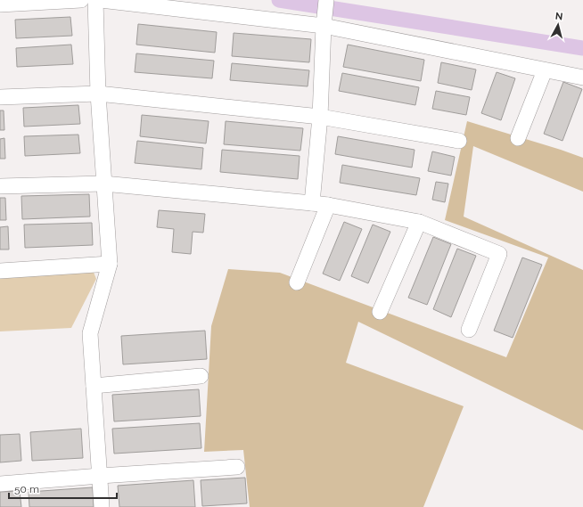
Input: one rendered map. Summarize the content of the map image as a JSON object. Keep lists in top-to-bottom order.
{
  "scale_bar": "50 m",
  "north": "top"
}
